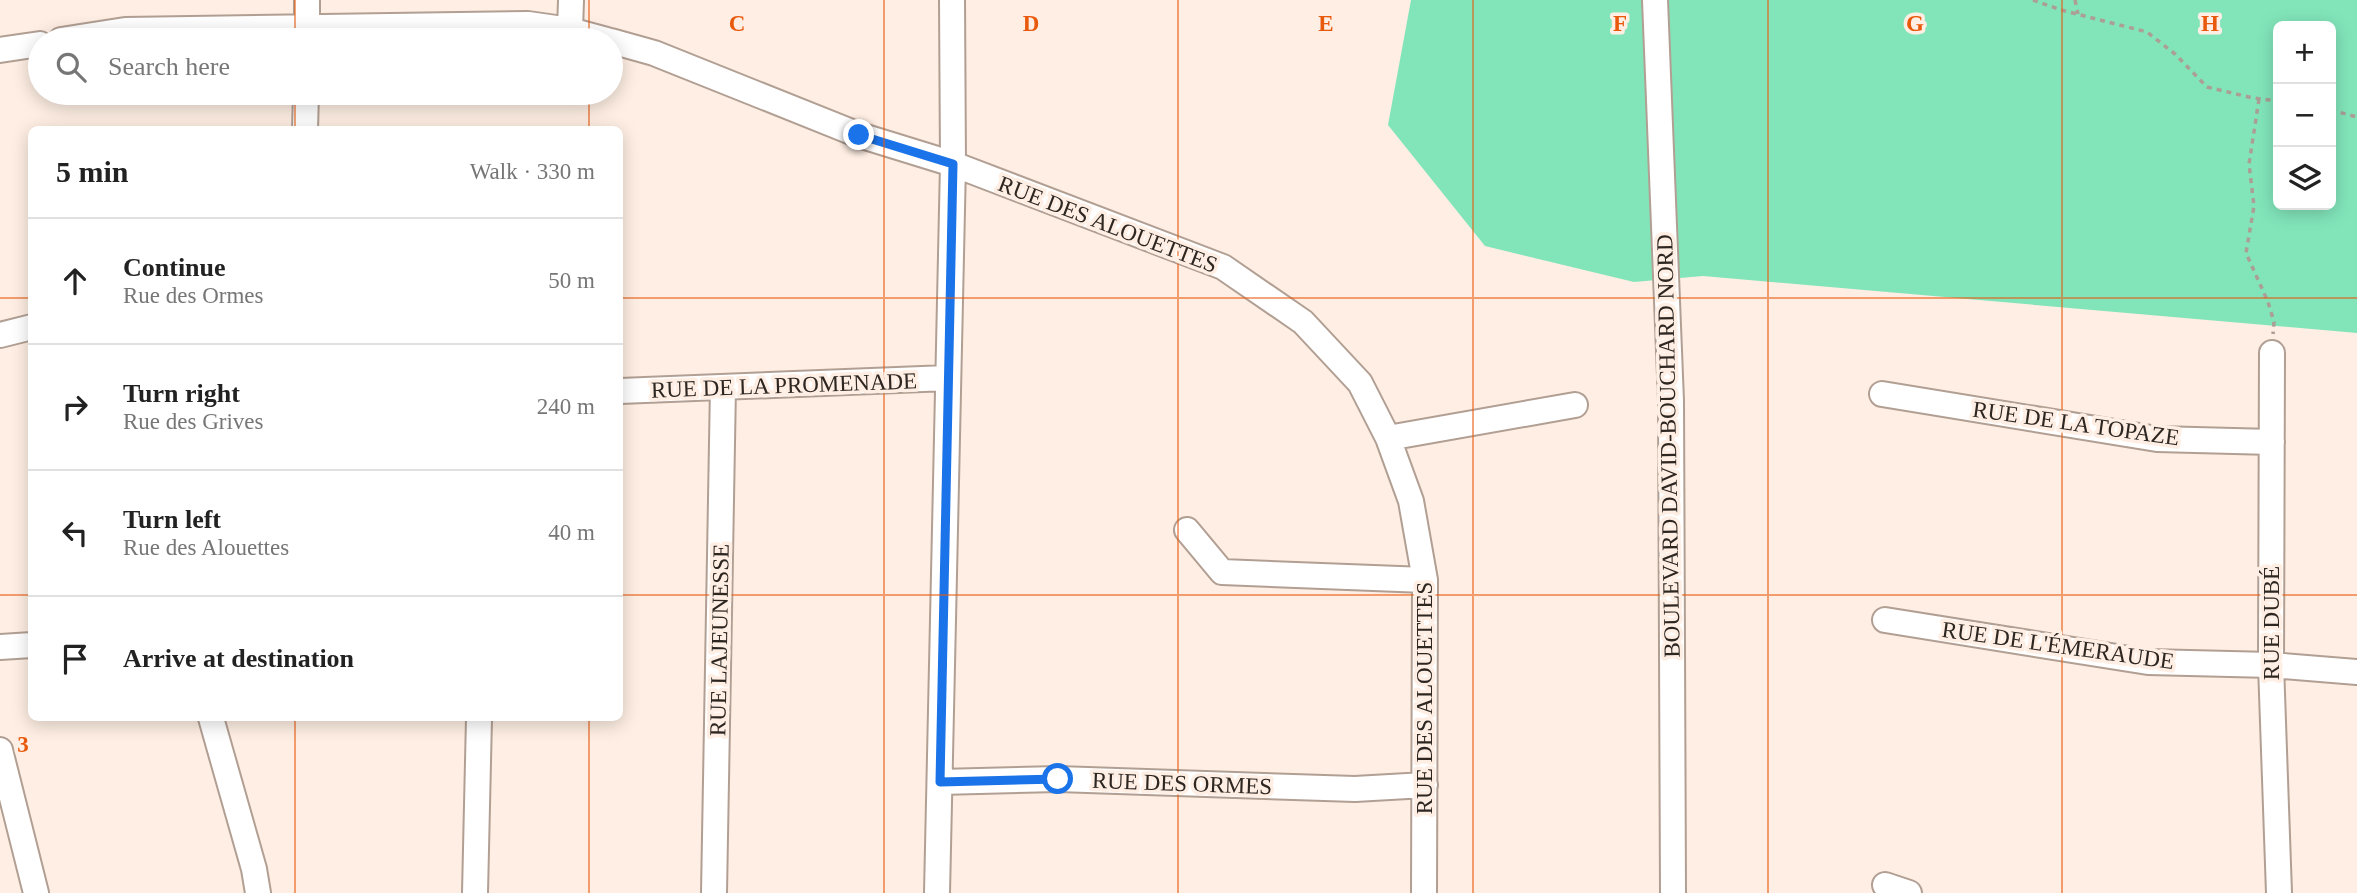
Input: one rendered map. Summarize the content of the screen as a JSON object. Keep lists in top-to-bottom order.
{
  "streets": {
    "street": [
      "RUE DES ALOUETTES",
      "RUE DE LA PROMENADE",
      "RUE DE LA TOPAZE",
      "BOULEVARD DAVID-BOUCHARD NORD",
      "RUE DUBÉ",
      "RUE LAJEUNESSE",
      "RUE DE L'ÉMERAUDE",
      "RUE DES ORMES"
    ]
  },
  "crossings": [
    ["RUE DES ALOUETTES", "RUE DES ORMES"],
    ["RUE DE LA PROMENADE", "RUE LAJEUNESSE"],
    ["RUE DE LA TOPAZE", "RUE DUBÉ"],
    ["RUE DUBÉ", "RUE DE L'ÉMERAUDE"]
  ],
  "page": {
    "map_buttons": ["+", "−"],
    "search": "Search here",
    "heading": ["5 min", "Walk · 330 m"],
    "list": [
      ["Continue", "Rue des Ormes", "50 m"],
      ["Turn right", "Rue des Grives", "240 m"],
      ["Turn left", "Rue des Alouettes", "40 m"],
      "Arrive at destination"
    ]
  },
  "grid": {
    "columns": [
      "C",
      "D",
      "E",
      "F",
      "G",
      "H"
    ],
    "rows": ["3"]
  }
}
